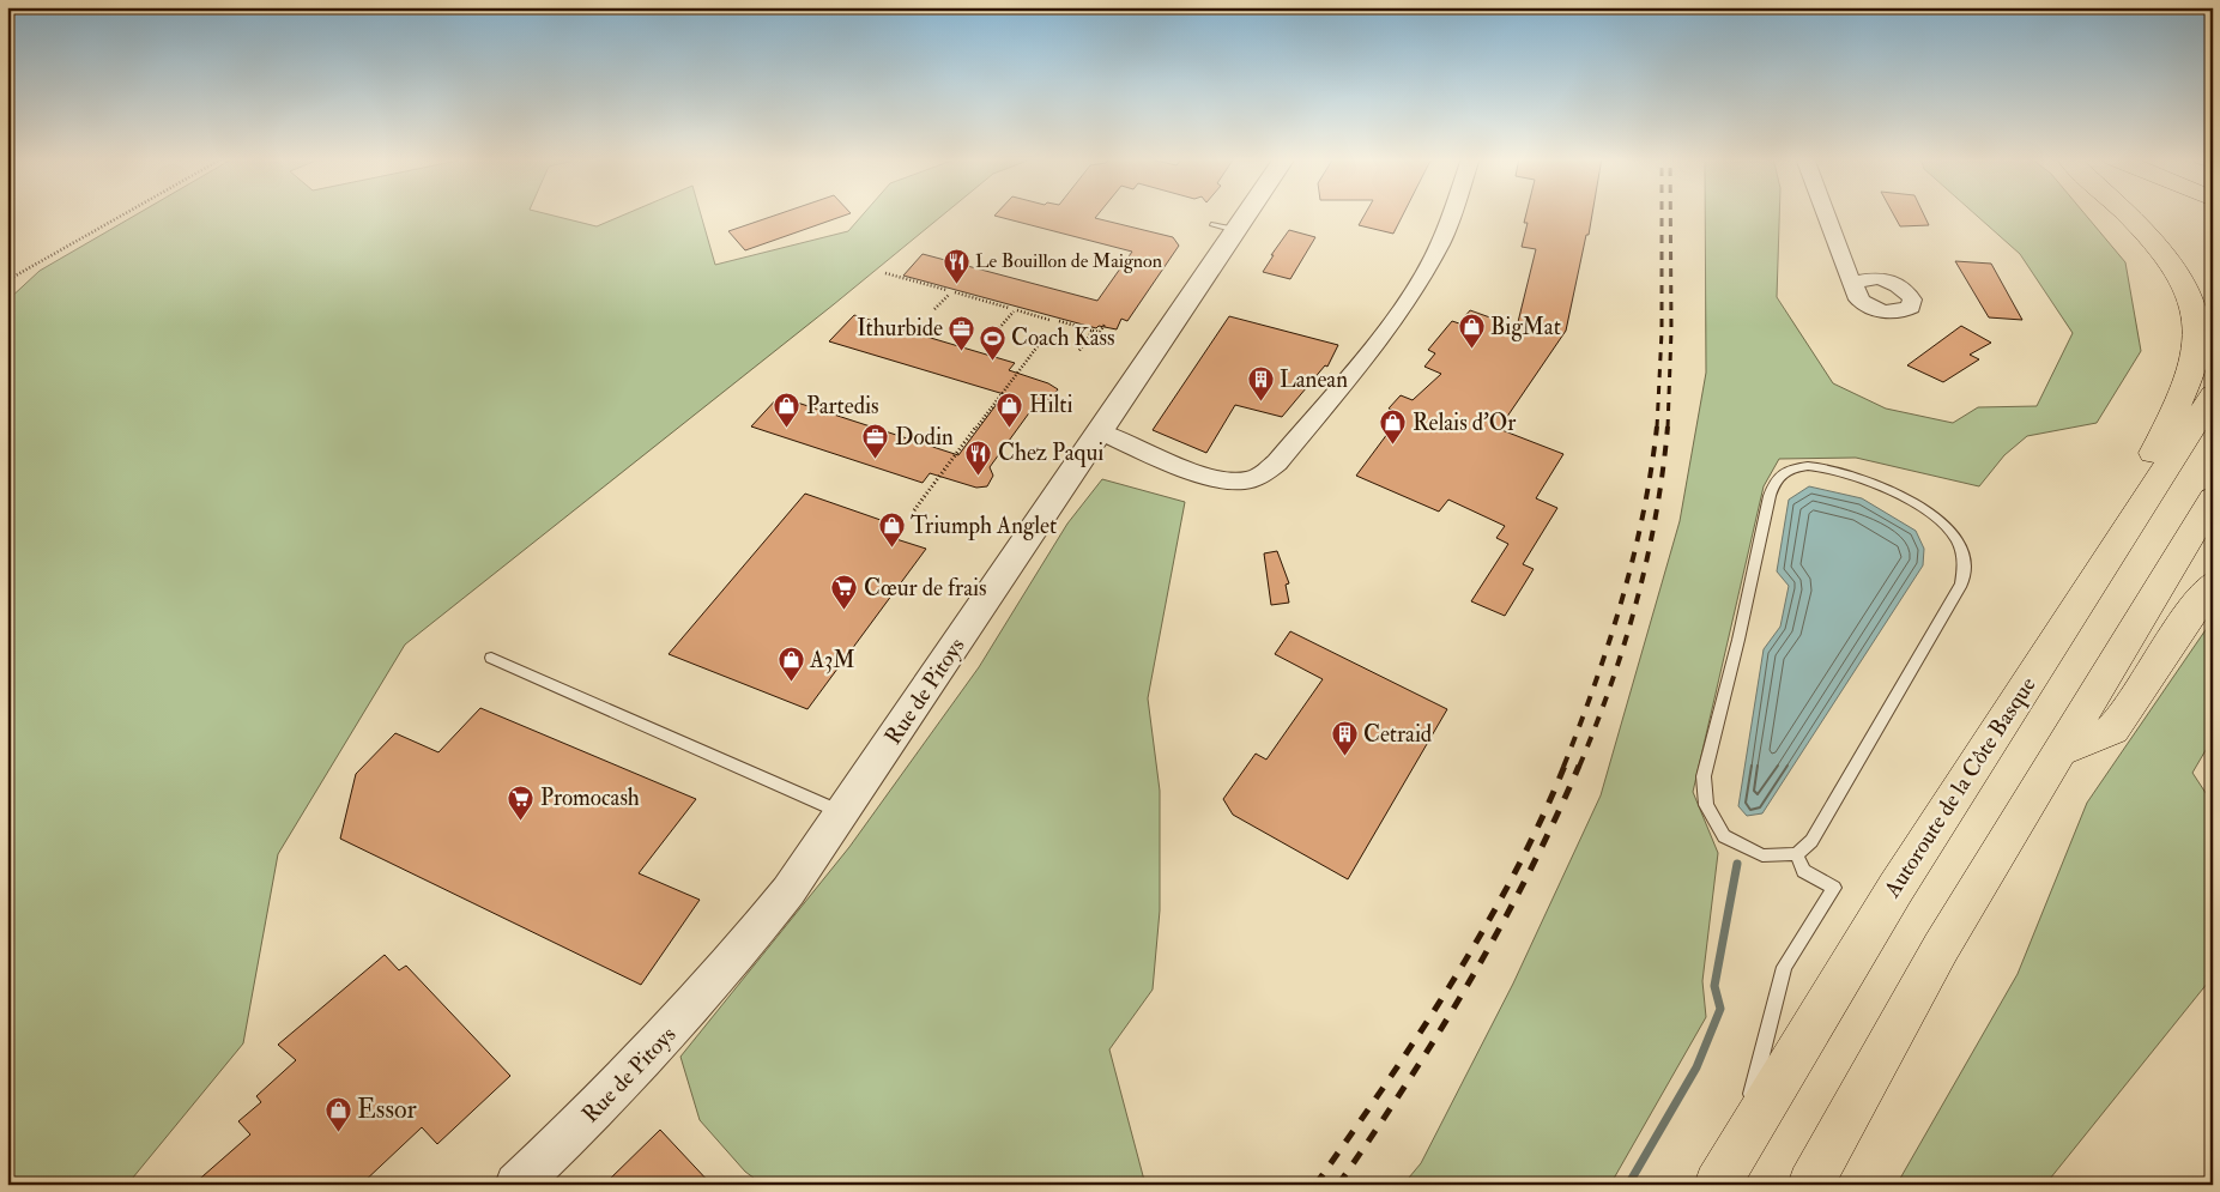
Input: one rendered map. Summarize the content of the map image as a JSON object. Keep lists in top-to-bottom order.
{
  "streets": {
    "highway": ["Autoroute de la Côte Basque"],
    "street": ["Rue de Pitoys"]
  },
  "places": {
    "restaurant": ["Le Bouillon de Maignon", "Chez Paqui"],
    "shop": [
      "BigMat",
      "Hilti",
      "Partedis",
      "Relais d'Or",
      "Triumph Anglet",
      "A3M",
      "Essor"
    ],
    "office": ["Ithurbide", "Dodin"],
    "sports": ["Coach Kass"],
    "building": ["Lanean", "Cetraid"],
    "supermarket": ["Cœur de frais", "Promocash"]
  }
}
